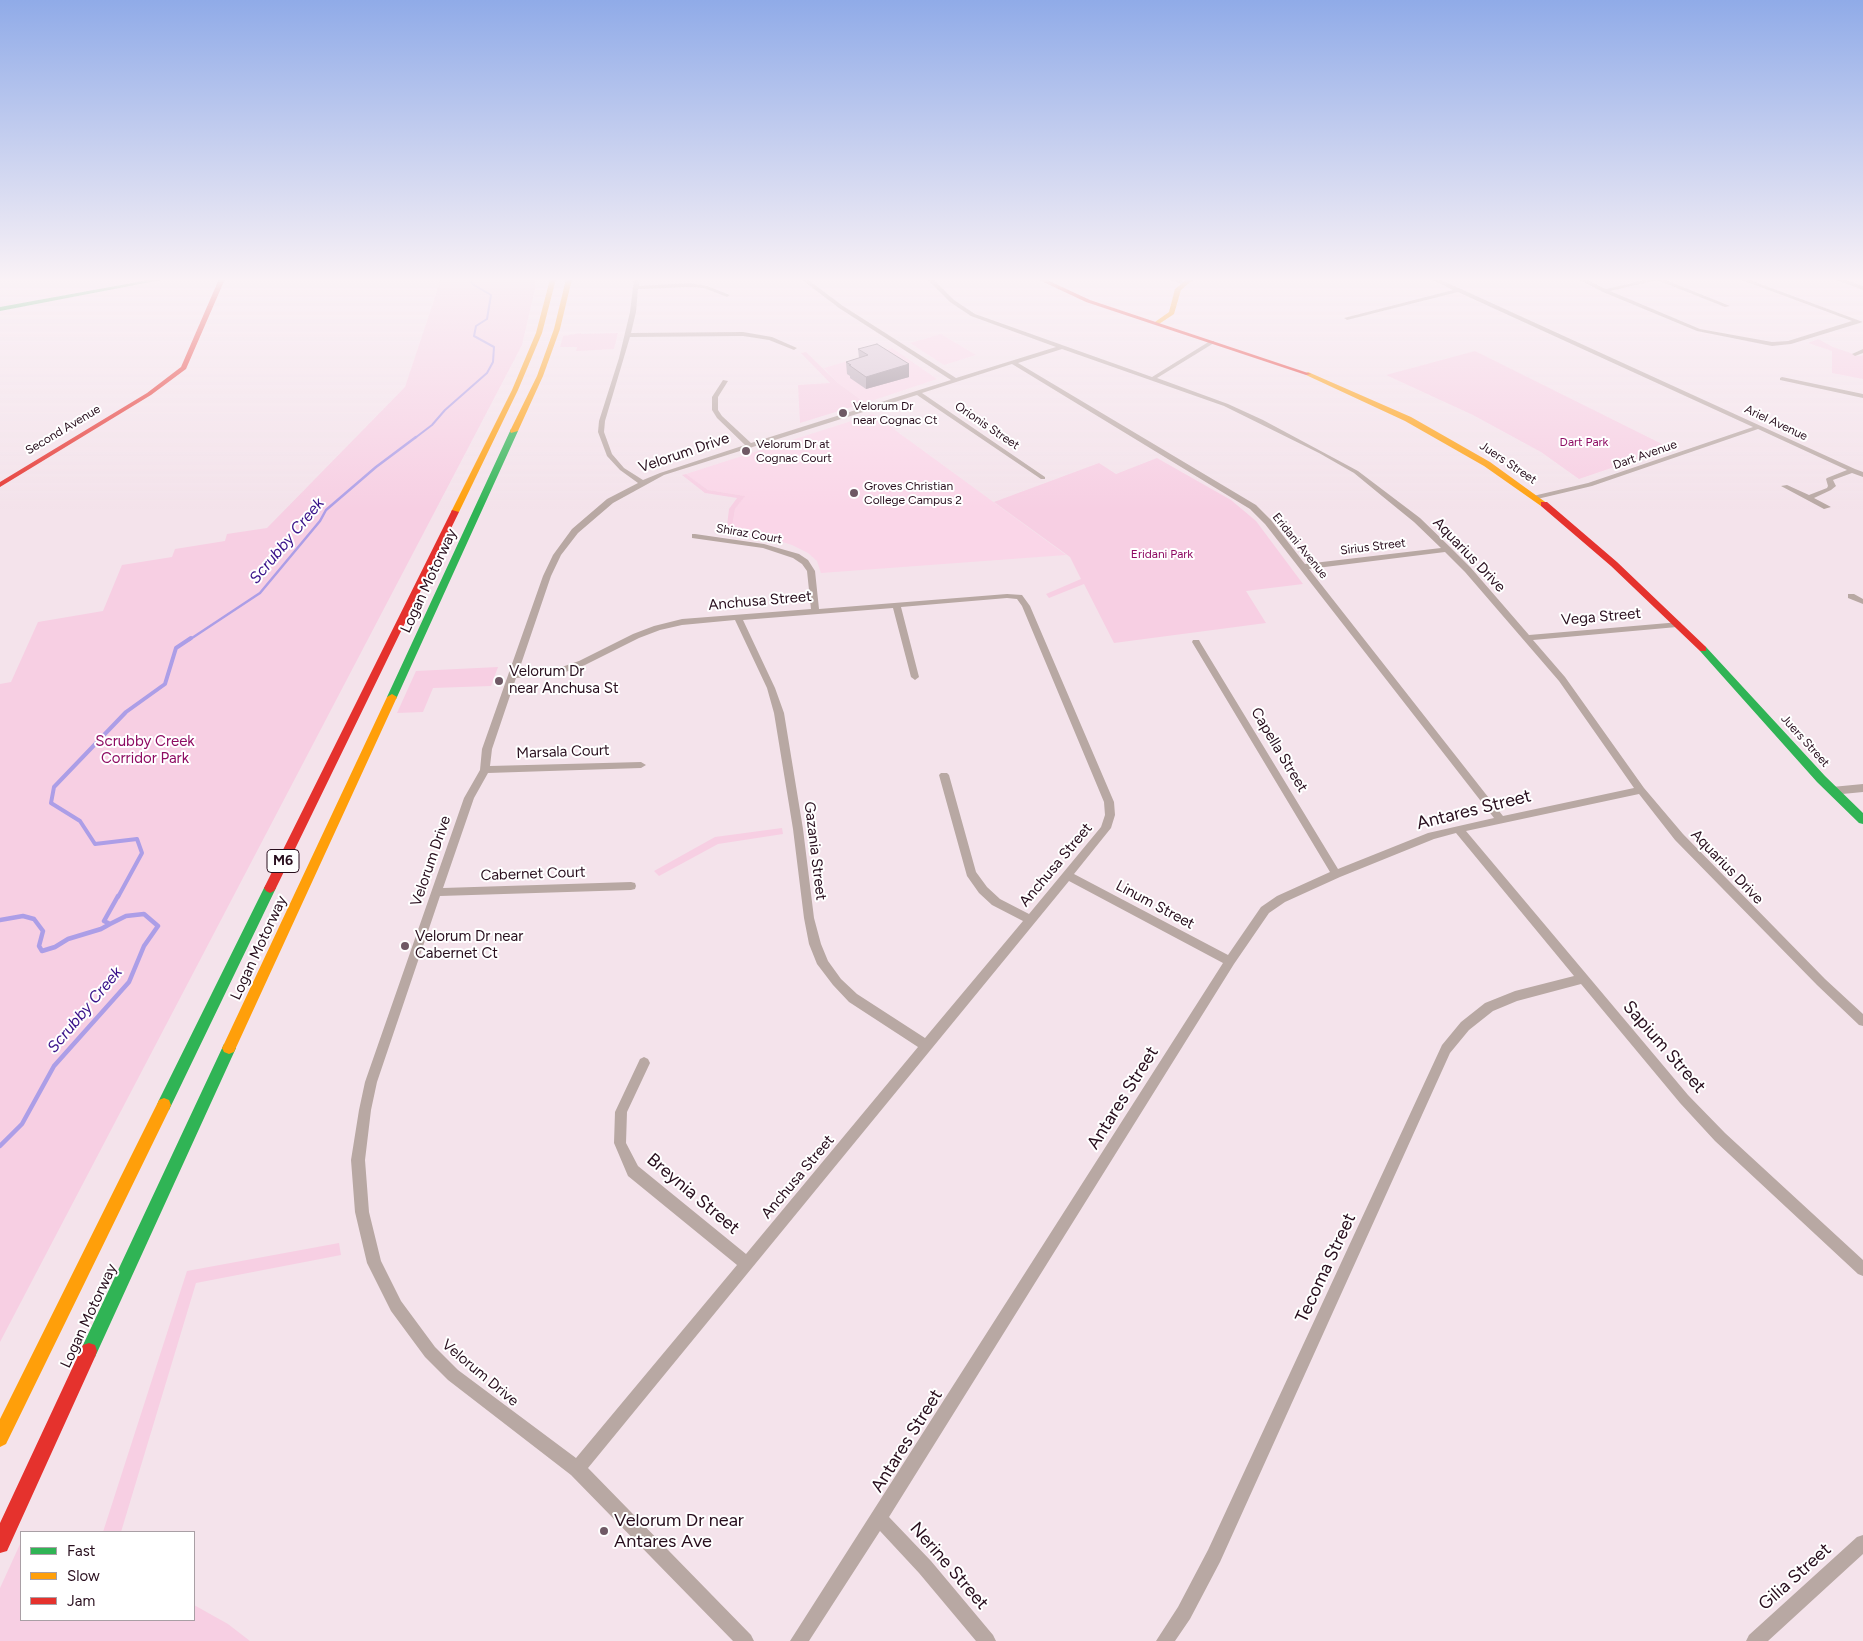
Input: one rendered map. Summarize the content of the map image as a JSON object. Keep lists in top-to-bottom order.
{
  "streets": {
    "main road": [
      "Second Avenue",
      "Juers Street",
      "Logan Motorway",
      "M6"
    ],
    "street": [
      "Ariel Avenue",
      "Orionis Street",
      "Velorum Drive",
      "Dart Avenue",
      "Shiraz Court",
      "Eridani Avenue",
      "Sirius Street",
      "Aquarius Drive",
      "Anchusa Street",
      "Vega Street",
      "Capella Street",
      "Marsala Court",
      "Antares Street",
      "Gazania Street",
      "Cabernet Court",
      "Linum Street",
      "Sapium Street",
      "Breynia Street",
      "Tecoma Street",
      "Nerine Street",
      "Gilia Street"
    ]
  },
  "crossings": [
    ["Ariel Avenue", "Dart Avenue"],
    ["Orionis Street", "Velorum Drive"],
    ["Velorum Drive", "Eridani Avenue"],
    ["Velorum Drive", "Anchusa Street"],
    ["Velorum Drive", "Marsala Court"],
    ["Velorum Drive", "Cabernet Court"],
    ["Dart Avenue", "Juers Street"],
    ["Juers Street", "Vega Street"],
    ["Shiraz Court", "Anchusa Street"],
    ["Eridani Avenue", "Sirius Street"],
    ["Eridani Avenue", "Antares Street"],
    ["Sirius Street", "Aquarius Drive"],
    ["Aquarius Drive", "Vega Street"],
    ["Aquarius Drive", "Antares Street"],
    ["Anchusa Street", "Gazania Street"],
    ["Anchusa Street", "Linum Street"],
    ["Anchusa Street", "Breynia Street"],
    ["Capella Street", "Antares Street"],
    ["Antares Street", "Linum Street"],
    ["Antares Street", "Sapium Street"],
    ["Antares Street", "Nerine Street"],
    ["Sapium Street", "Tecoma Street"]
  ],
  "water": ["Scrubby Creek"],
  "parks": ["Dart Park", "Eridani Park", "Scrubby Creek Corridor Park"],
  "places": [
    "Velorum Dr near Cognac Ct",
    "Velorum Dr at Cognac Court",
    "Groves Christian College Campus 2",
    "Velorum Dr near Anchusa St",
    "Velorum Dr near Cabernet Ct",
    "Velorum Dr near Antares Ave"
  ],
  "legend": ["Fast", "Slow", "Jam"]
}
